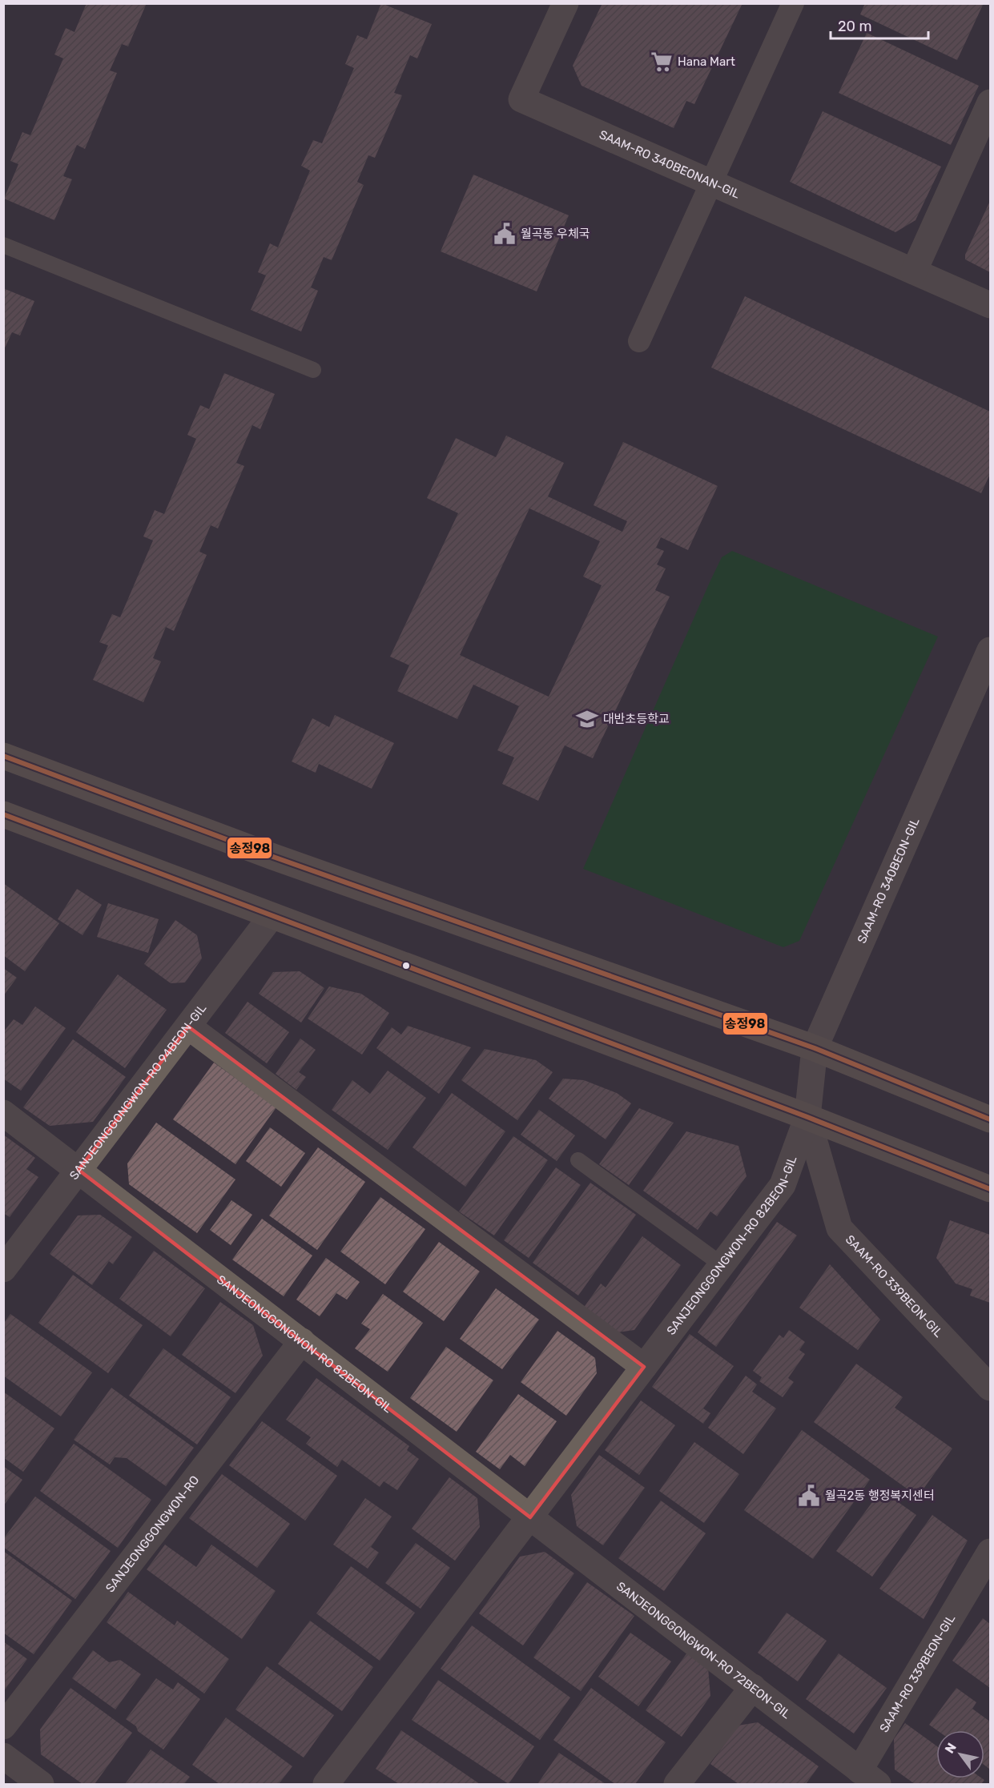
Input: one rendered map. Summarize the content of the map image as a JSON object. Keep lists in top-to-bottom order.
{
  "streets": {
    "street": [
      "SAAM-RO 340BEONAN-GIL",
      "SAAM-RO 340BEON-GIL",
      "SANJEONGGONGWON-RO 94BEON-GIL",
      "SANJEONGGONGWON-RO 82BEON-GIL",
      "SAAM-RO 339BEON-GIL",
      "SANJEONGGONGWON-RO",
      "SANJEONGGONGWON-RO 72BEON-GIL"
    ]
  },
  "crossings": [
    ["SAAM-RO 340BEON-GIL", "SANJEONGGONGWON-RO 82BEON-GIL"],
    ["SAAM-RO 340BEON-GIL", "SAAM-RO 339BEON-GIL"],
    ["SANJEONGGONGWON-RO 94BEON-GIL", "SANJEONGGONGWON-RO 82BEON-GIL"],
    ["SANJEONGGONGWON-RO 82BEON-GIL", "SAAM-RO 339BEON-GIL"],
    ["SANJEONGGONGWON-RO 82BEON-GIL", "SANJEONGGONGWON-RO"],
    ["SANJEONGGONGWON-RO 82BEON-GIL", "SANJEONGGONGWON-RO 72BEON-GIL"],
    ["SAAM-RO 339BEON-GIL", "SANJEONGGONGWON-RO 72BEON-GIL"]
  ],
  "places": {
    "supermarket": ["Hana Mart"],
    "public building": ["월곡동 우체국", "월곡2동 행정복지센터"],
    "school or university": ["대반초등학교"]
  },
  "lines": ["transit line 송정98"],
  "scale_bar": "20 m",
  "north": "top left"
}
